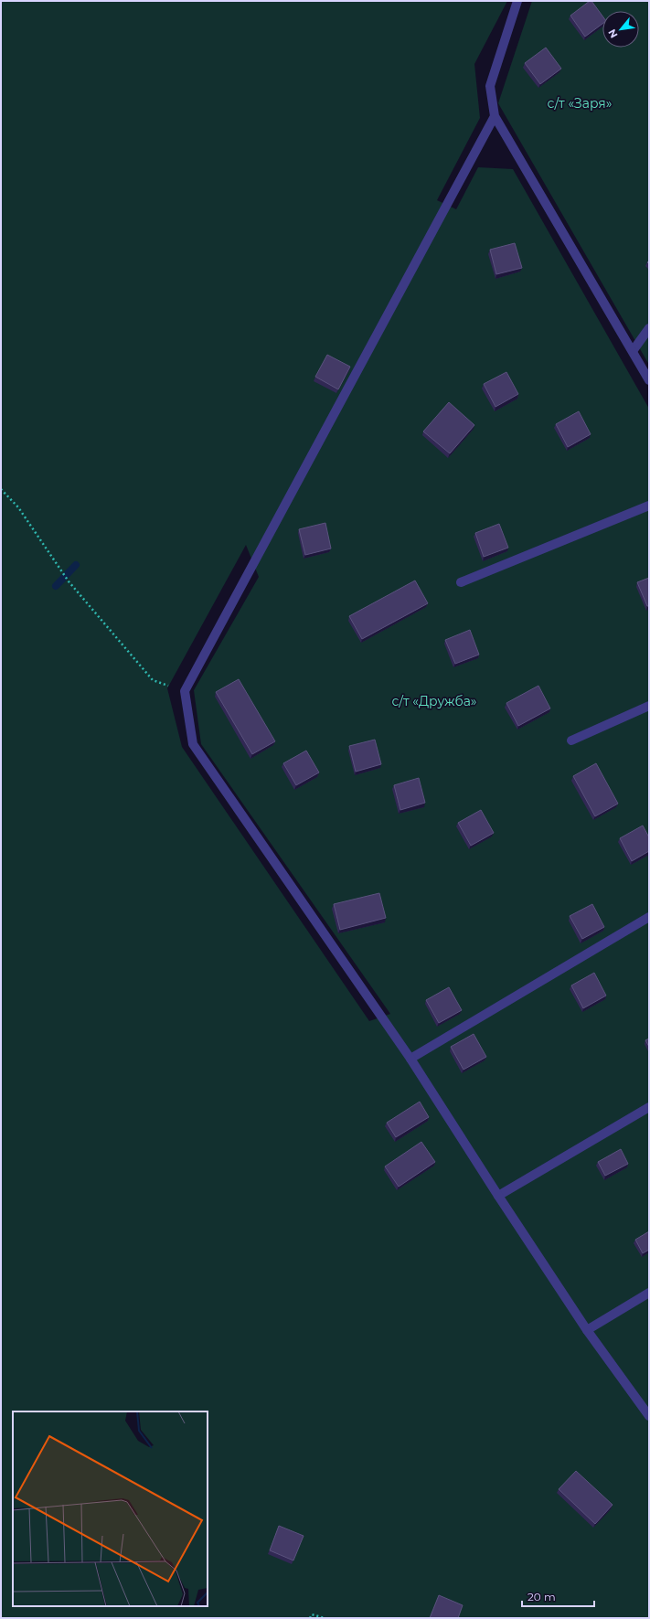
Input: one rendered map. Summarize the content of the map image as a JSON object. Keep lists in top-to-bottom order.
{
  "parks": ["с/т «Заря»", "с/т «Дружба»"],
  "scale_bar": "20 m",
  "north": "bottom left"
}
